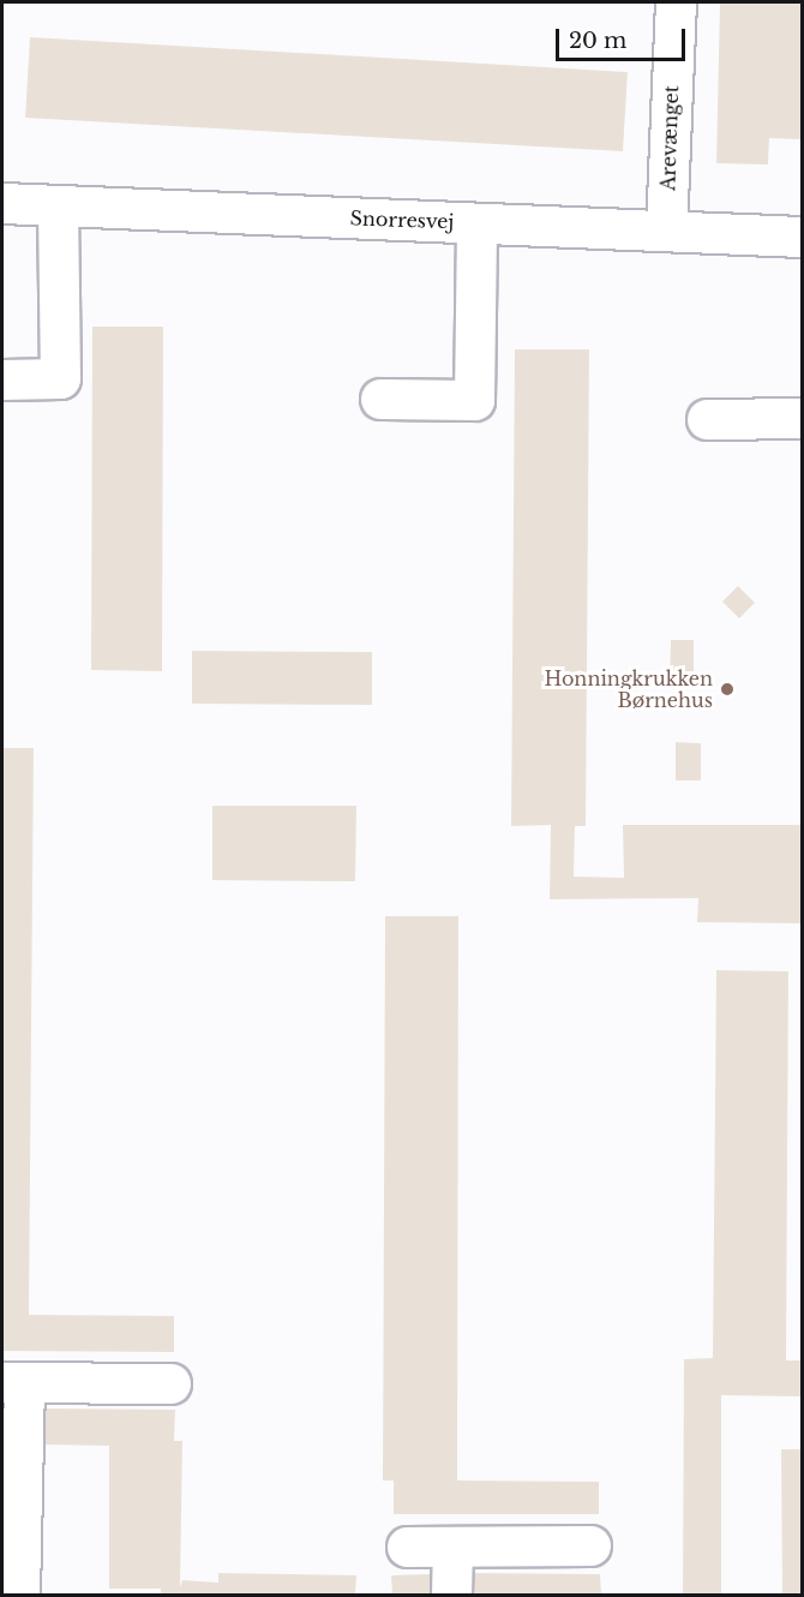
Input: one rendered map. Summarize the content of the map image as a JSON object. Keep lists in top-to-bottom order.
{
  "streets": {
    "street": ["Arevænget", "Snorresvej"]
  },
  "crossings": [
    ["Arevænget", "Snorresvej"]
  ],
  "places": ["Honningkrukken Børnehus"],
  "scale_bar": "20 m"
}
